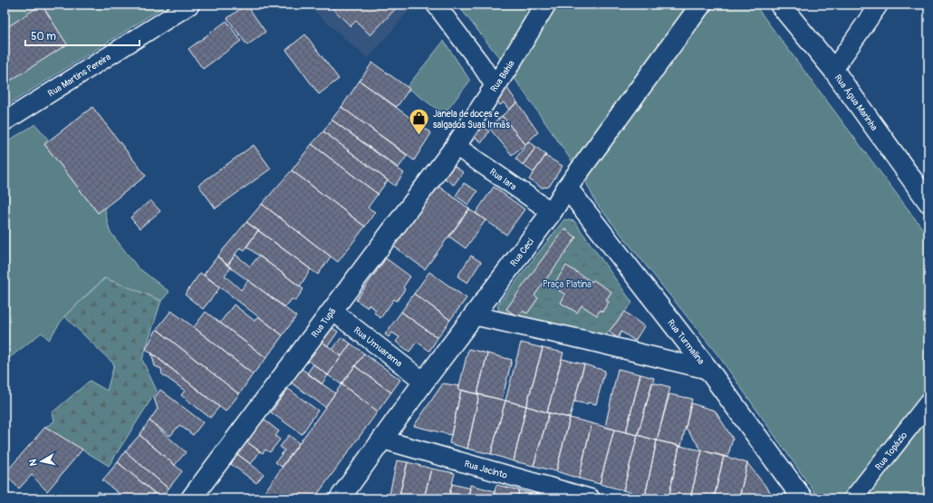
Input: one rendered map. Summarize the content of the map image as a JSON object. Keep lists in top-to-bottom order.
{
  "streets": {
    "main road": [
      "Rua Bahia",
      "Rua Água Marinha",
      "Rua Ceci",
      "Rua Tupã",
      "Rua Turmalina"
    ],
    "street": [
      "Rua Martins Pereira",
      "Rua Iara",
      "Rua Umuarama",
      "Rua Topázio",
      "Rua Jacinto"
    ]
  },
  "crossings": [
    ["Rua Bahia", "Rua Iara"],
    ["Rua Bahia", "Rua Tupã"],
    ["Rua Iara", "Rua Ceci"],
    ["Rua Iara", "Rua Tupã"],
    ["Rua Ceci", "Rua Turmalina"],
    ["Rua Ceci", "Rua Umuarama"],
    ["Rua Ceci", "Rua Jacinto"],
    ["Rua Tupã", "Rua Umuarama"]
  ],
  "parks": ["Praça Platina"],
  "places": {
    "shop": ["Janela de doces e salgados Suas Irmãs"]
  },
  "scale_bar": "50 m",
  "north": "left"
}
